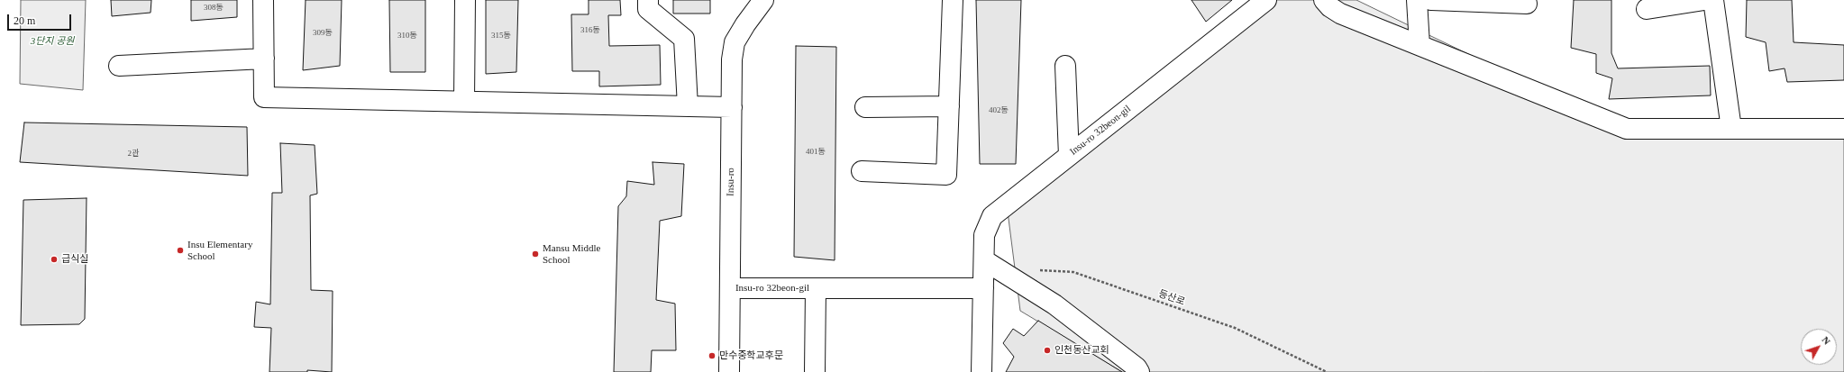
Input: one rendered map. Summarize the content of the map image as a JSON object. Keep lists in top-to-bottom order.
{
  "streets": {
    "street": ["Insu-ro 32beon-gil", "Insu-ro"],
    "path": ["등산로"]
  },
  "crossings": [
    ["Insu-ro 32beon-gil", "Insu-ro"]
  ],
  "parks": ["3단지 공원"],
  "places": [
    "Insu Elementary School",
    "Mansu Middle School",
    "급식실",
    "인천동산교회",
    "만수중학교후문"
  ],
  "house_numbers": [
    "308동",
    "316동",
    "309동",
    "310동",
    "315동",
    "402동",
    "401동",
    "2관"
  ],
  "scale_bar": "20 m",
  "north": "top right"
}
